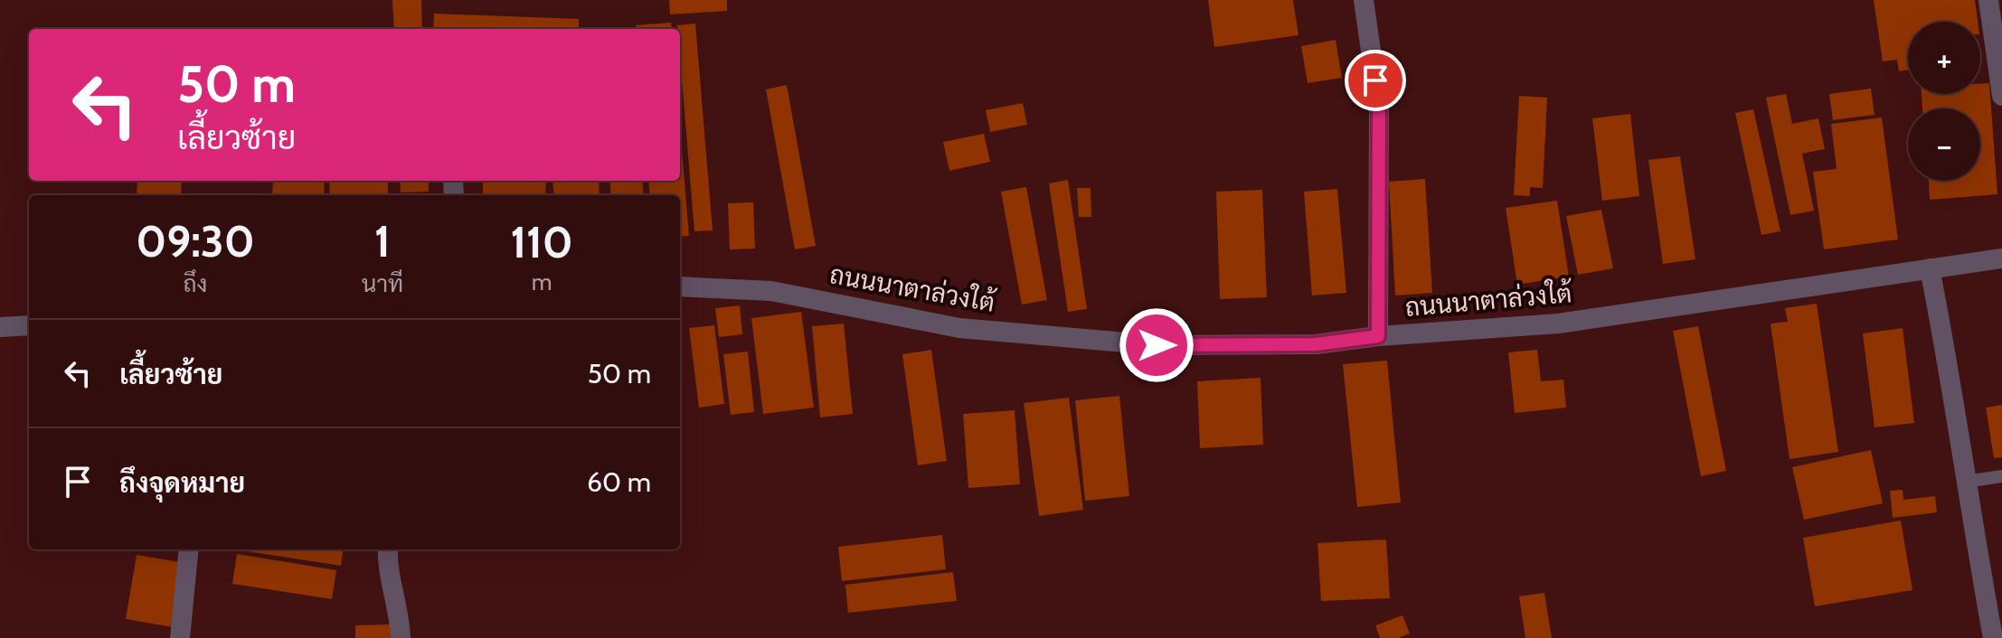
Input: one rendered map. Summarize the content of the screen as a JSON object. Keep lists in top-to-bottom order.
{
  "streets": {
    "street": ["ถนนนาตาล่วงใต้"]
  },
  "page": {
    "map_buttons": ["+", "−"],
    "turn": ["50 m", "เลี้ยวซ้าย"],
    "eta": [
      "09:30",
      "ถึง",
      "1",
      "นาที",
      "110",
      "m"
    ],
    "list": [
      {
        "name": "เลี้ยวซ้าย",
        "value": "50 m"
      },
      {
        "name": "ถึงจุดหมาย",
        "value": "60 m"
      }
    ]
  }
}
